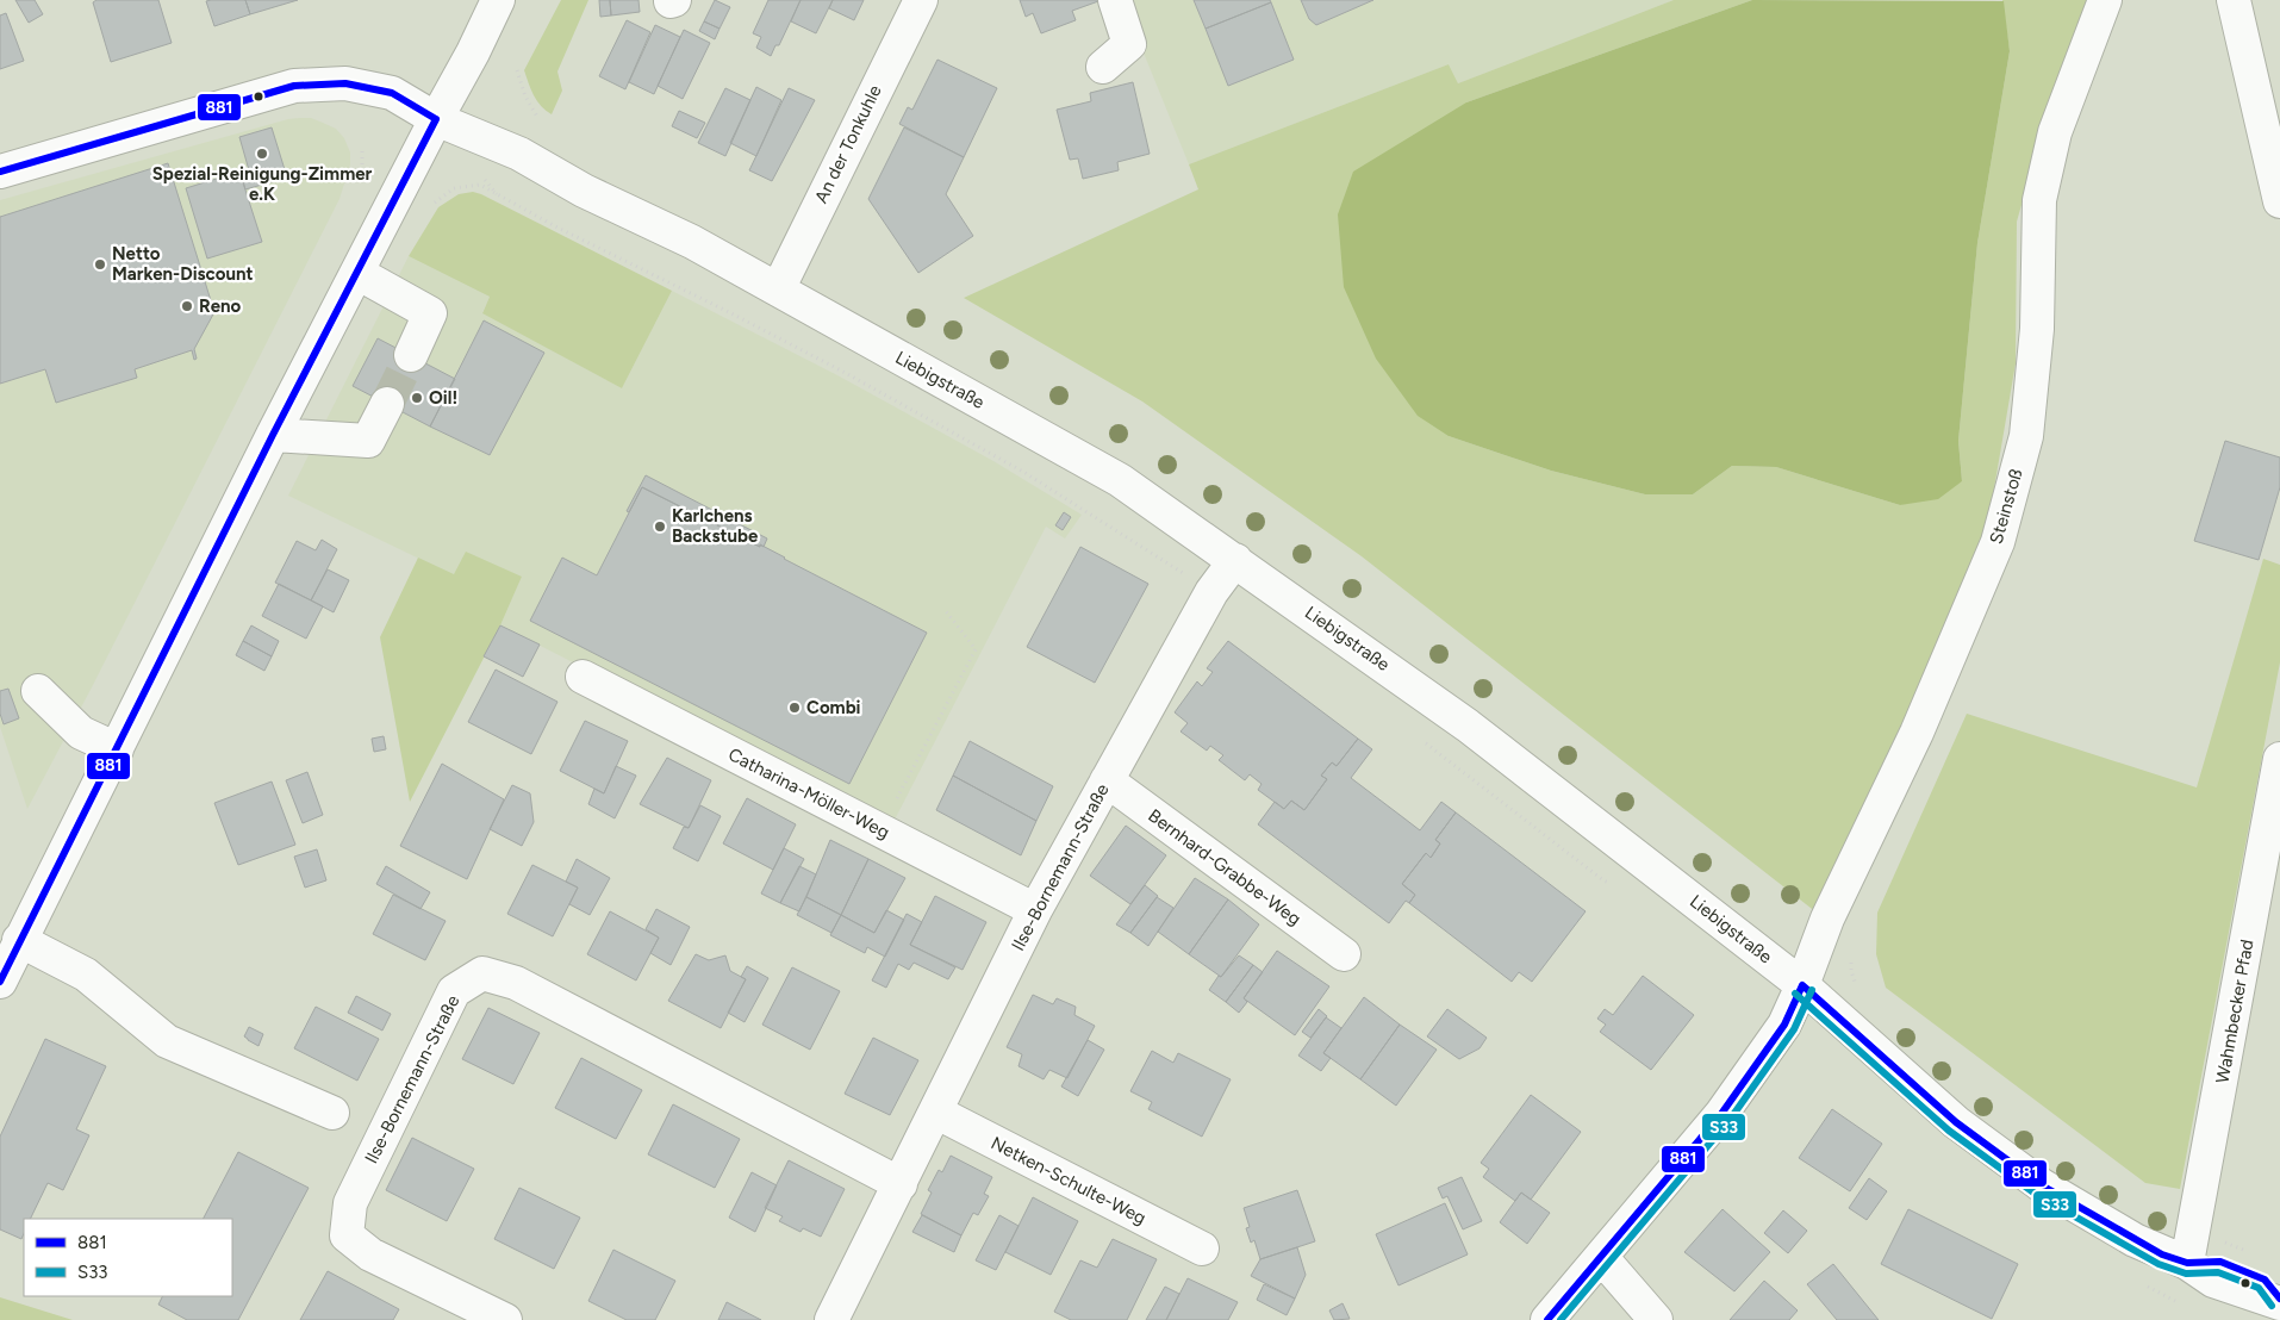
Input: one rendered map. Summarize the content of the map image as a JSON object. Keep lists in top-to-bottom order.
{
  "streets": {
    "street": [
      "An der Tonkuhle",
      "Liebigstraße",
      "Steinstoß",
      "Catharina-Möller-Weg",
      "Ilse-Bornemann-Straße",
      "Bernhard-Grabbe-Weg",
      "Wahmbecker Pfad",
      "Netken-Schulte-Weg"
    ]
  },
  "crossings": [
    ["An der Tonkuhle", "Liebigstraße"],
    ["Liebigstraße", "Steinstoß"],
    ["Liebigstraße", "Ilse-Bornemann-Straße"],
    ["Liebigstraße", "Wahmbecker Pfad"],
    ["Catharina-Möller-Weg", "Ilse-Bornemann-Straße"],
    ["Ilse-Bornemann-Straße", "Bernhard-Grabbe-Weg"],
    ["Ilse-Bornemann-Straße", "Netken-Schulte-Weg"]
  ],
  "places": [
    "Spezial-Reinigung-Zimmer e.K",
    "Netto Marken-Discount",
    "Reno",
    "Oil!",
    "Karlchens Backstube",
    "Combi"
  ],
  "lines": ["transit line 881", "transit line S33"],
  "legend": ["881", "S33"]
}
